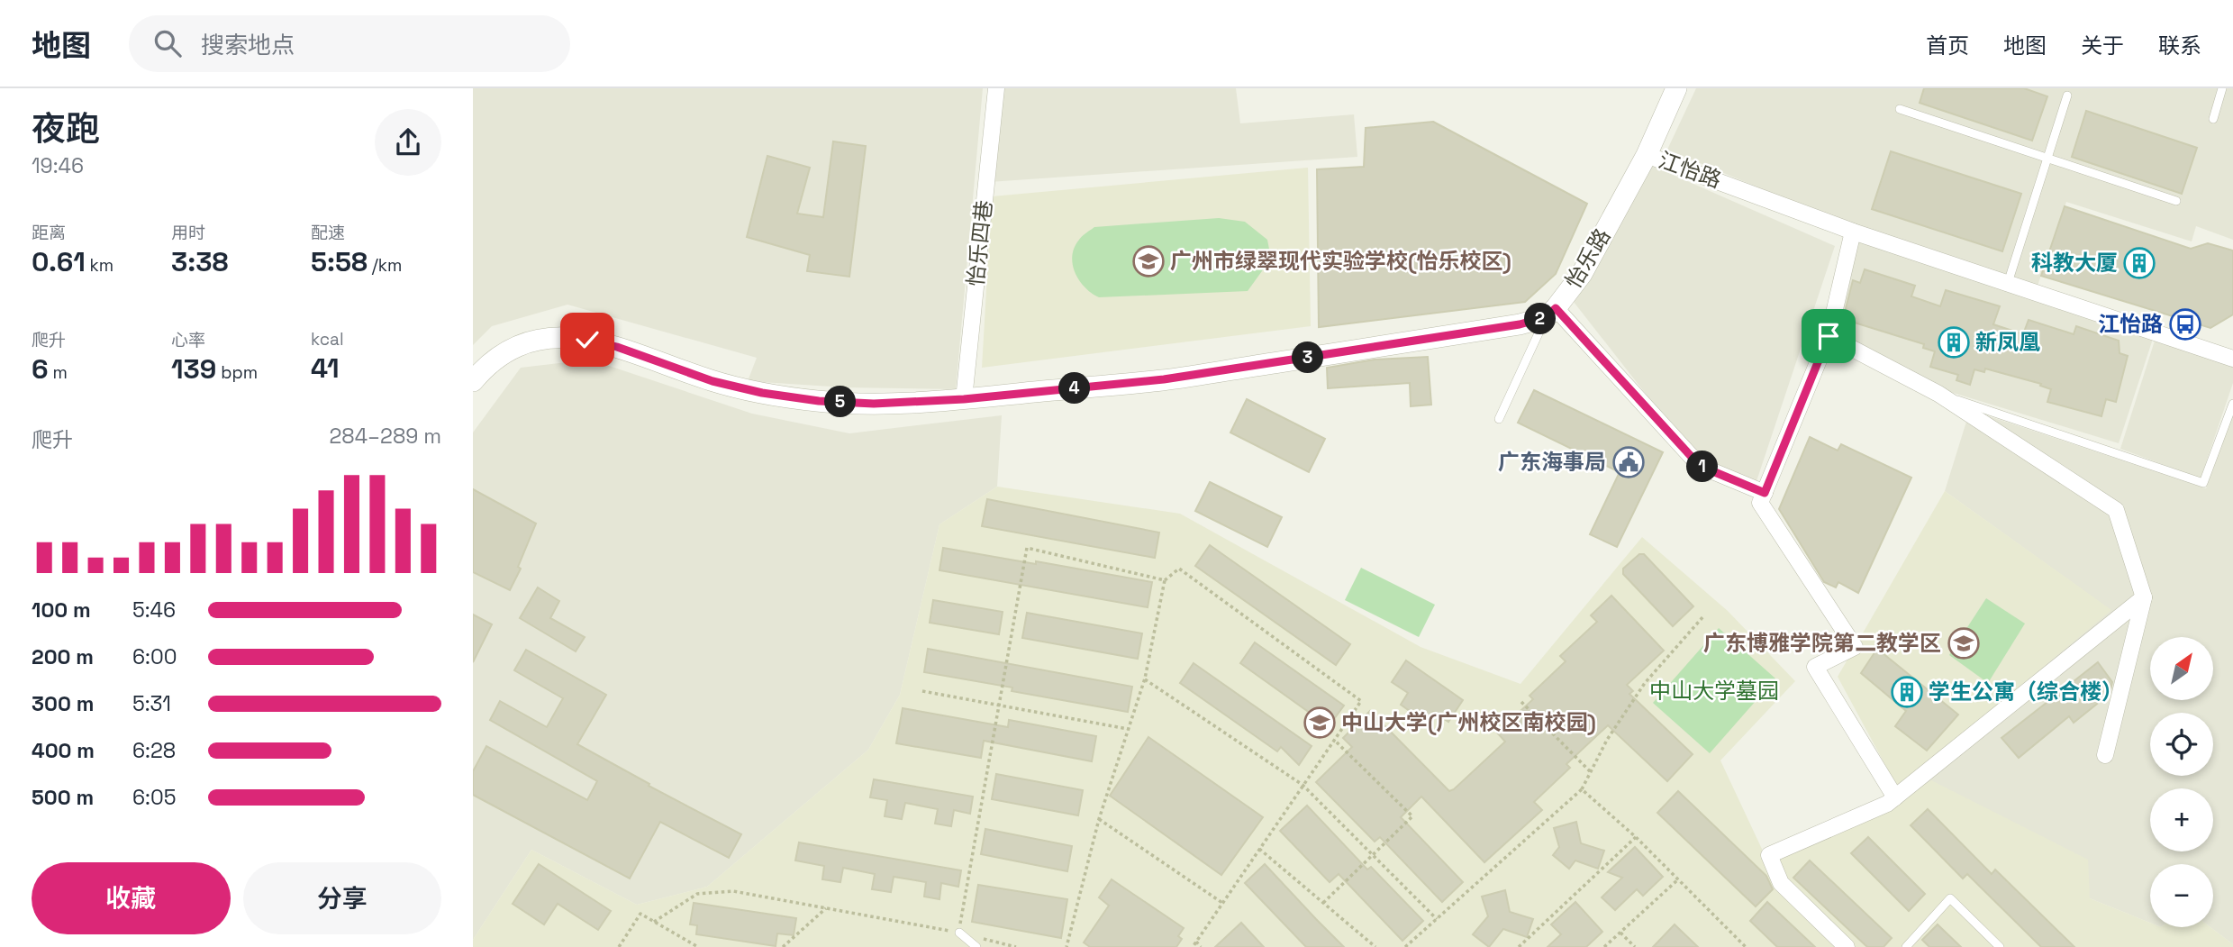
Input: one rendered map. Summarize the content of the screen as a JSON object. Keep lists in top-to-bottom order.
{
  "streets": {
    "street": ["江怡路", "怡乐四巷", "怡乐路"]
  },
  "crossings": [
    ["江怡路", "怡乐路"]
  ],
  "parks": ["中山大学墓园"],
  "places": {
    "school or university": ["广州市绿翠现代实验学校(怡乐校区)", "广东博雅学院第二教学区", "中山大学(广州校区南校园)"],
    "building": ["科教大厦", "新凤凰", "学生公寓（综合楼）"],
    "bus stop": ["江怡路"],
    "public building": ["广东海事局"]
  },
  "north": "top right",
  "page": {
    "header": "地图",
    "search": "搜索地点",
    "nav": [
      "首页",
      "地图",
      "关于",
      "联系"
    ],
    "heading": ["夜跑", "19:46"],
    "stats": [
      ["距离", "0.61 km"],
      ["用时", "3:38"],
      ["配速", "5:58 /km"],
      ["爬升", "6 m"],
      ["心率", "139 bpm"],
      ["kcal", "41"]
    ],
    "pins": [
      "2",
      "3",
      "4",
      "5",
      "1"
    ],
    "chart": ["爬升", "284–289 m"],
    "list": [
      {
        "name": "100 m",
        "note": "5:46"
      },
      {
        "name": "200 m",
        "note": "6:00"
      },
      {
        "name": "300 m",
        "note": "5:31"
      },
      {
        "name": "400 m",
        "note": "6:28"
      },
      {
        "name": "500 m",
        "note": "6:05"
      }
    ],
    "map_buttons": ["+", "−"],
    "buttons": ["收藏", "分享"]
  }
}
